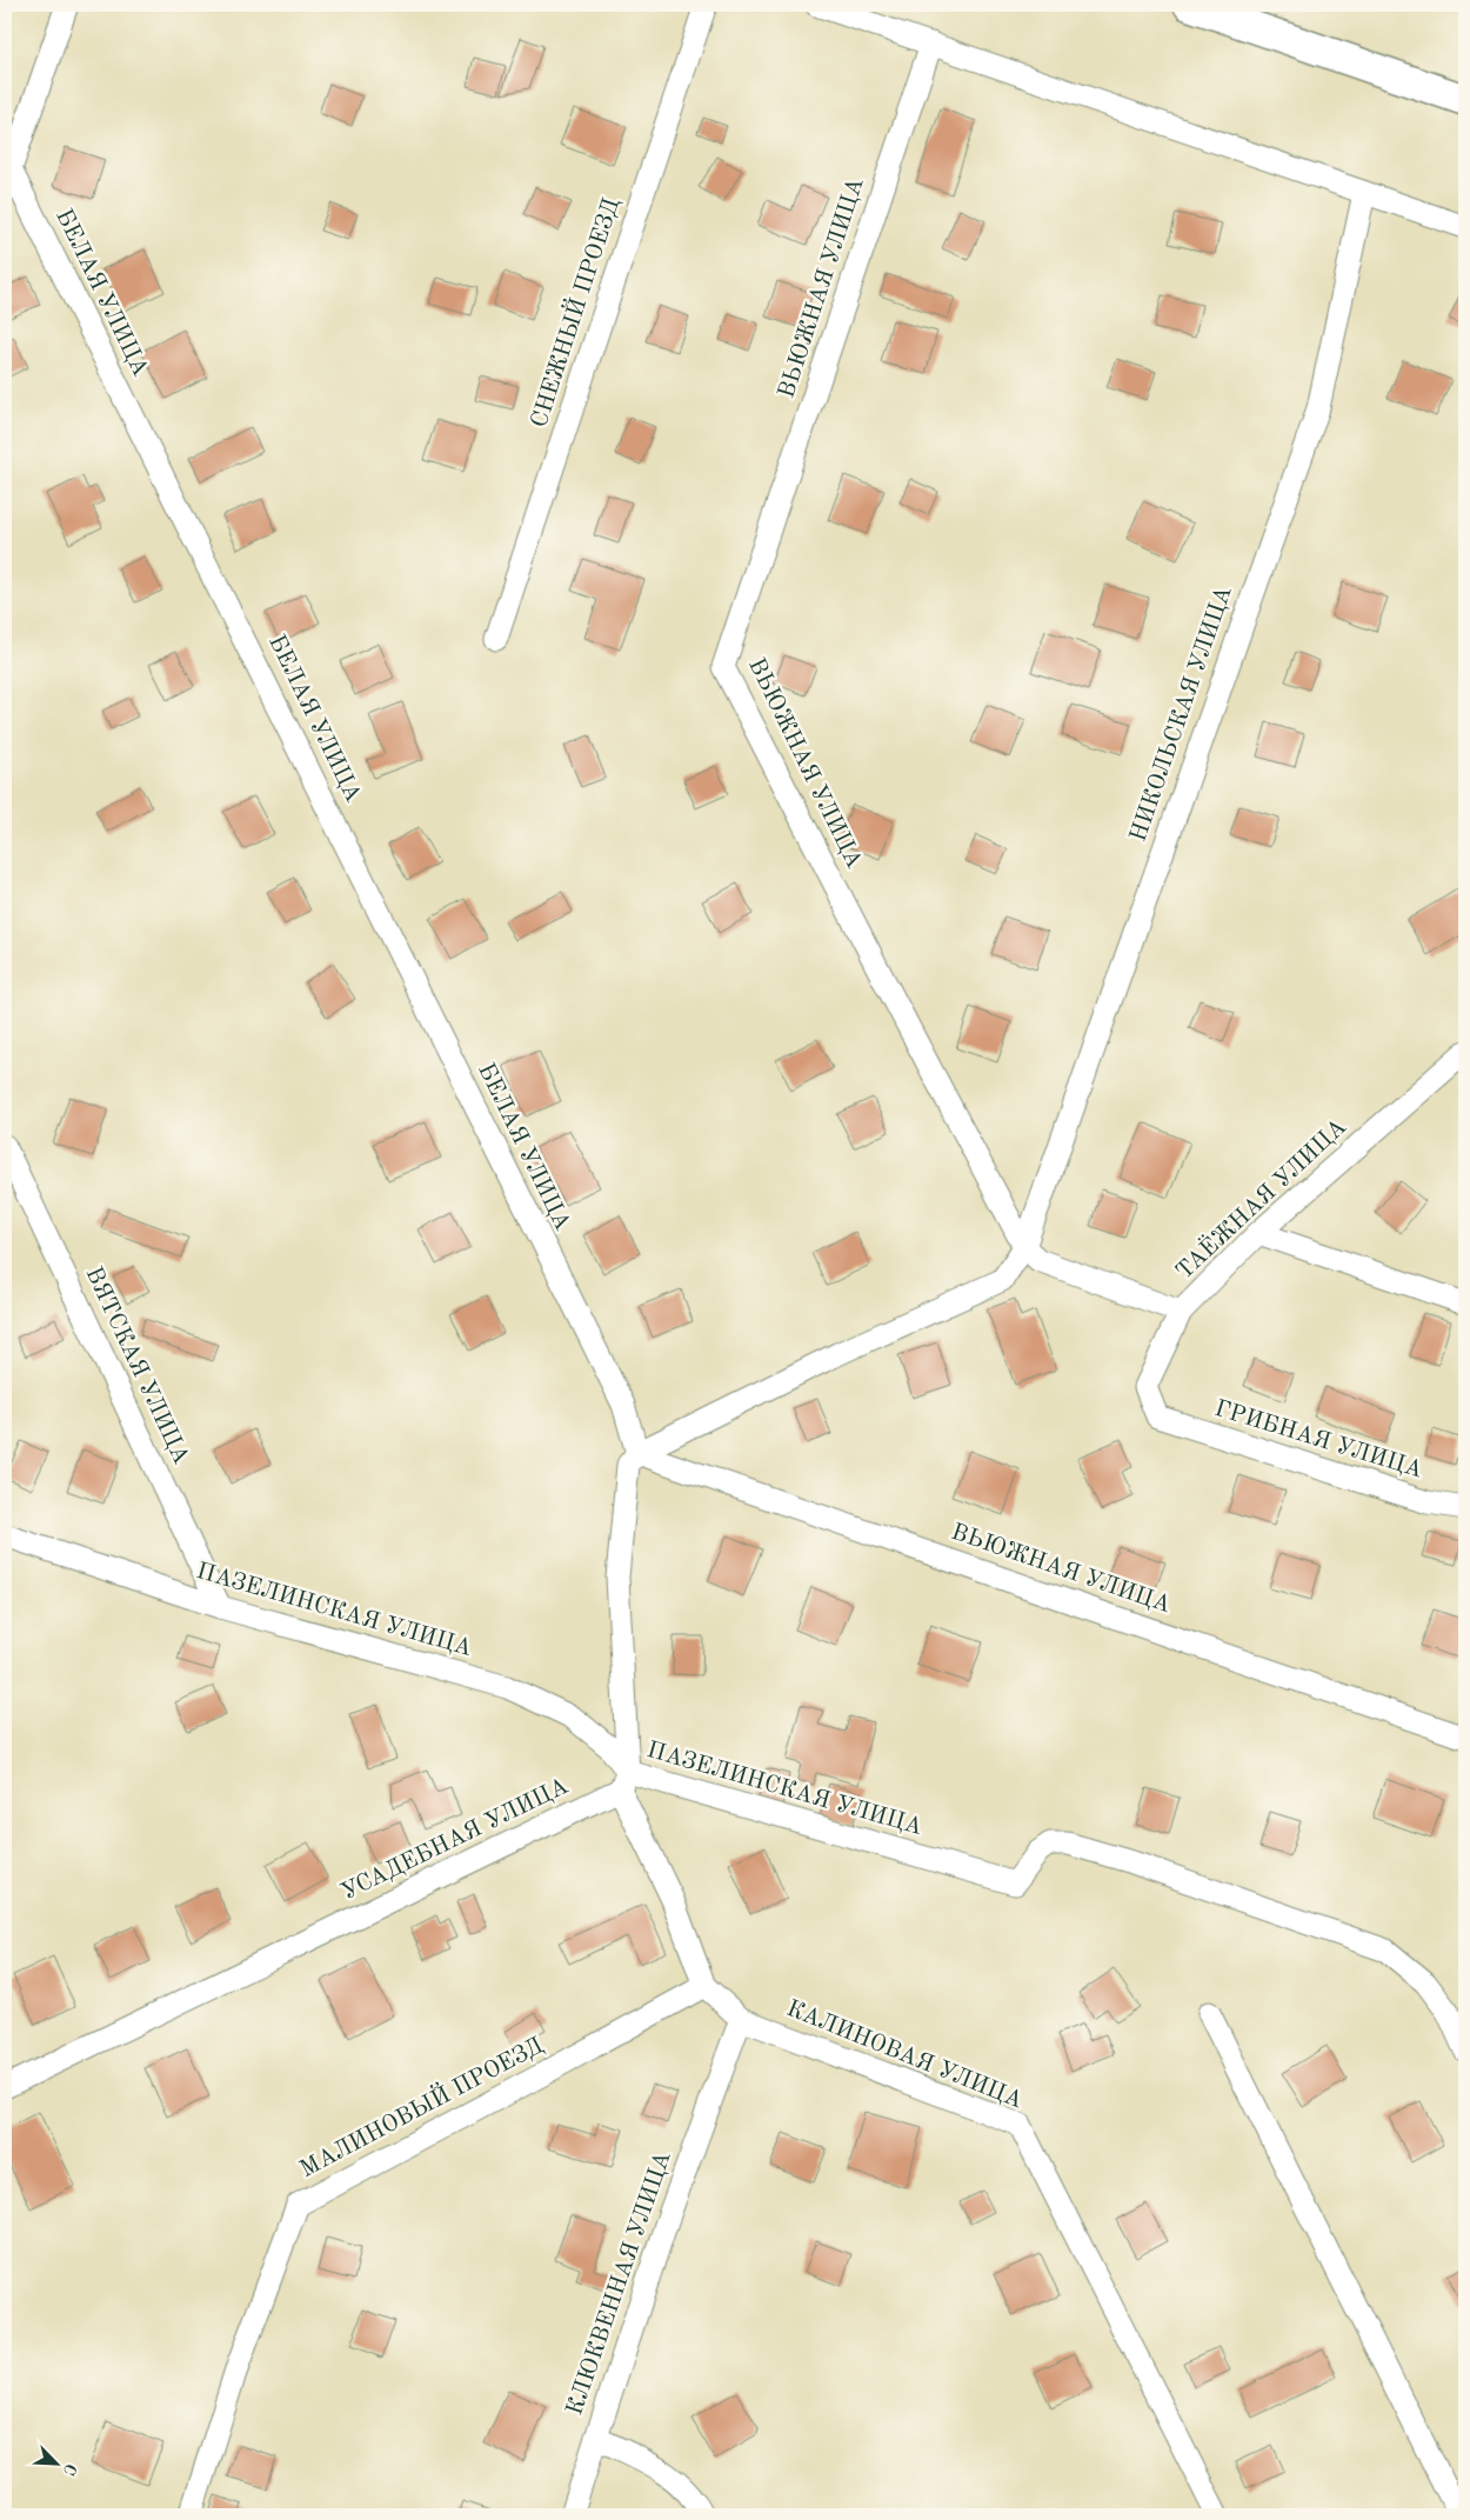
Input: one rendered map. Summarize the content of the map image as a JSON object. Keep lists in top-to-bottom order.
{
  "streets": {
    "street": [
      "ВЬЮЖНАЯ УЛИЦА",
      "БЕЛАЯ УЛИЦА",
      "СНЕЖНЫЙ ПРОЕЗД",
      "НИКОЛЬСКАЯ УЛИЦА",
      "ТАЁЖНАЯ УЛИЦА",
      "ВЯТСКАЯ УЛИЦА",
      "ГРИБНАЯ УЛИЦА",
      "ПАЗЕЛИНСКАЯ УЛИЦА",
      "УСАДЕБНАЯ УЛИЦА",
      "КАЛИНОВАЯ УЛИЦА",
      "МАЛИНОВЫЙ ПРОЕЗД",
      "КЛЮКВЕННАЯ УЛИЦА"
    ]
  },
  "crossings": [
    ["ВЬЮЖНАЯ УЛИЦА", "БЕЛАЯ УЛИЦА"],
    ["ВЬЮЖНАЯ УЛИЦА", "НИКОЛЬСКАЯ УЛИЦА"],
    ["БЕЛАЯ УЛИЦА", "НИКОЛЬСКАЯ УЛИЦА"],
    ["ТАЁЖНАЯ УЛИЦА", "ГРИБНАЯ УЛИЦА"],
    ["ВЯТСКАЯ УЛИЦА", "ПАЗЕЛИНСКАЯ УЛИЦА"],
    ["ПАЗЕЛИНСКАЯ УЛИЦА", "УСАДЕБНАЯ УЛИЦА"],
    ["ПАЗЕЛИНСКАЯ УЛИЦА", "КАЛИНОВАЯ УЛИЦА"],
    ["УСАДЕБНАЯ УЛИЦА", "КАЛИНОВАЯ УЛИЦА"],
    ["КАЛИНОВАЯ УЛИЦА", "МАЛИНОВЫЙ ПРОЕЗД"],
    ["КАЛИНОВАЯ УЛИЦА", "КЛЮКВЕННАЯ УЛИЦА"]
  ],
  "north": "bottom right"
}
